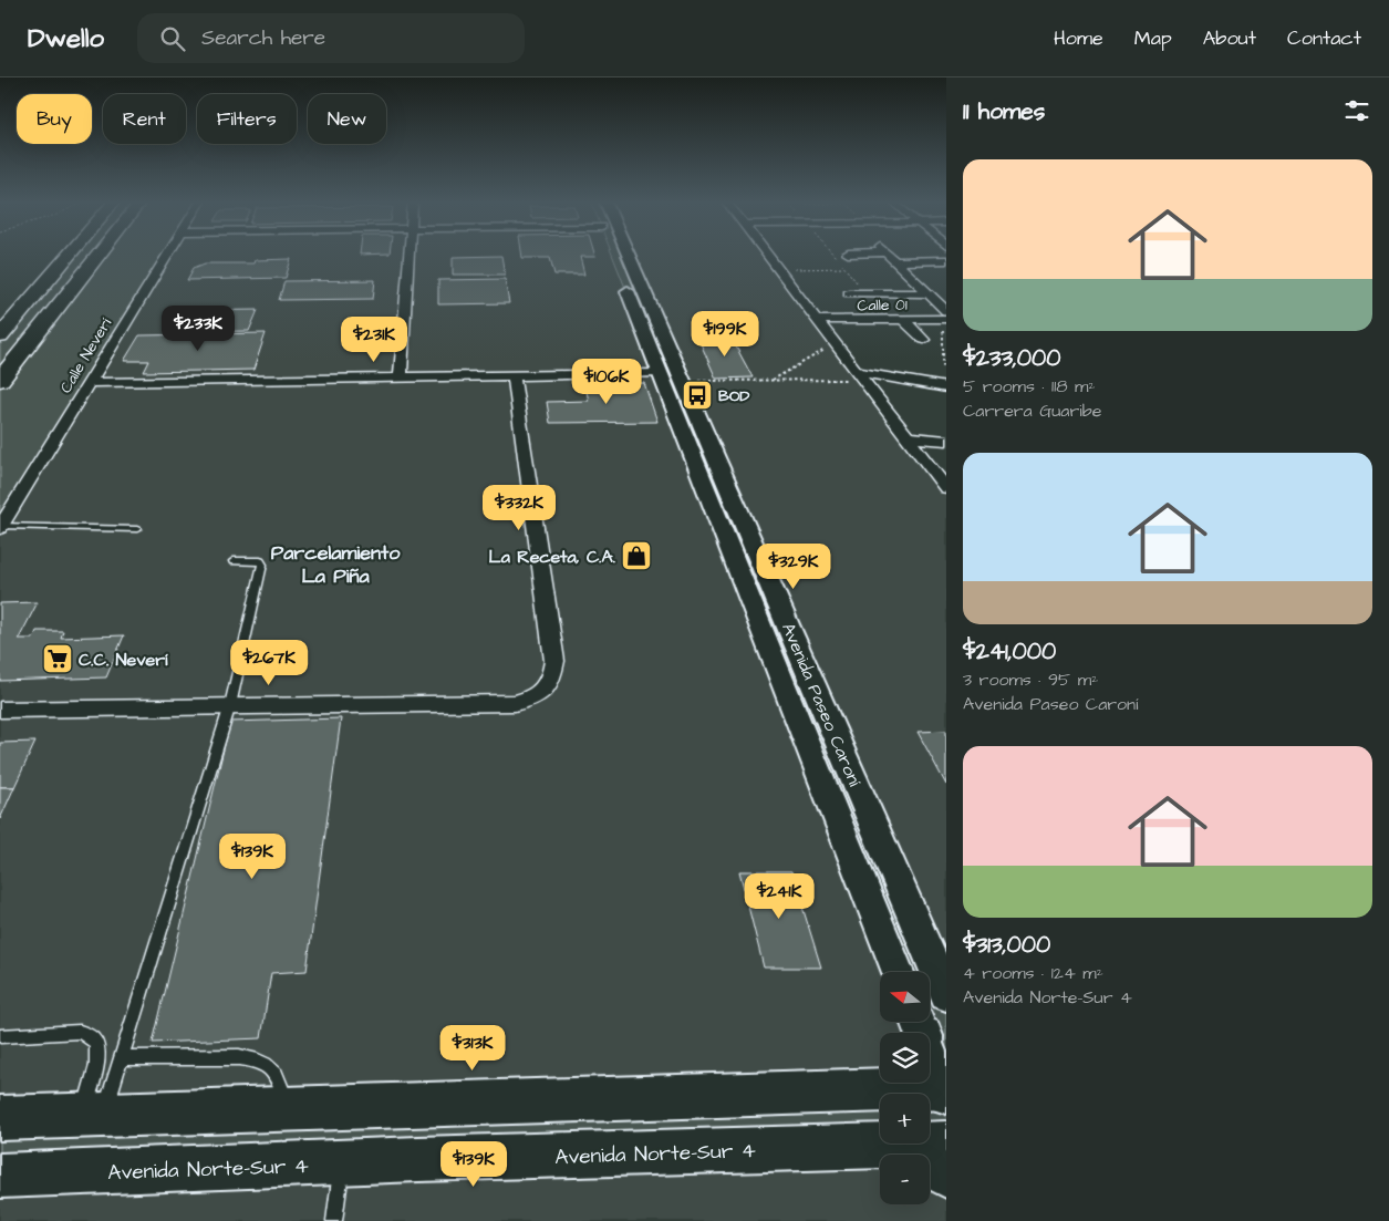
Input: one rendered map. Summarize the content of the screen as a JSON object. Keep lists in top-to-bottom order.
{
  "streets": {
    "main road": ["Avenida Norte-Sur 4"],
    "street": ["Calle 01", "Calle Neverí", "Avenida Paseo Caroní"]
  },
  "districts": ["Parcelamiento La Piña"],
  "places": {
    "bus stop": ["BOD"],
    "shop": ["La Receta, C.A."],
    "supermarket": ["C.C. Neverí"]
  },
  "north": "left",
  "page": {
    "header": "Dwello",
    "search": "Search here",
    "nav": [
      "Home",
      "Map",
      "About",
      "Contact"
    ],
    "heading": "11 homes",
    "chip": [
      "Buy",
      "Rent",
      "Filters",
      "New"
    ],
    "list": [
      {
        "name": "$233,000",
        "note": "5 rooms · 118 m² · Carrera Guaribe"
      },
      {
        "name": "$241,000",
        "note": "3 rooms · 95 m² · Avenida Paseo Caroní"
      },
      {
        "name": "$313,000",
        "note": "4 rooms · 124 m² · Avenida Norte-Sur 4"
      }
    ],
    "price": [
      "$233K",
      "$199K",
      "$231K",
      "$106K",
      "$332K",
      "$329K",
      "$267K",
      "$139K",
      "$241K",
      "$313K",
      "$139K"
    ],
    "map_buttons": ["+", "−"]
  }
}
